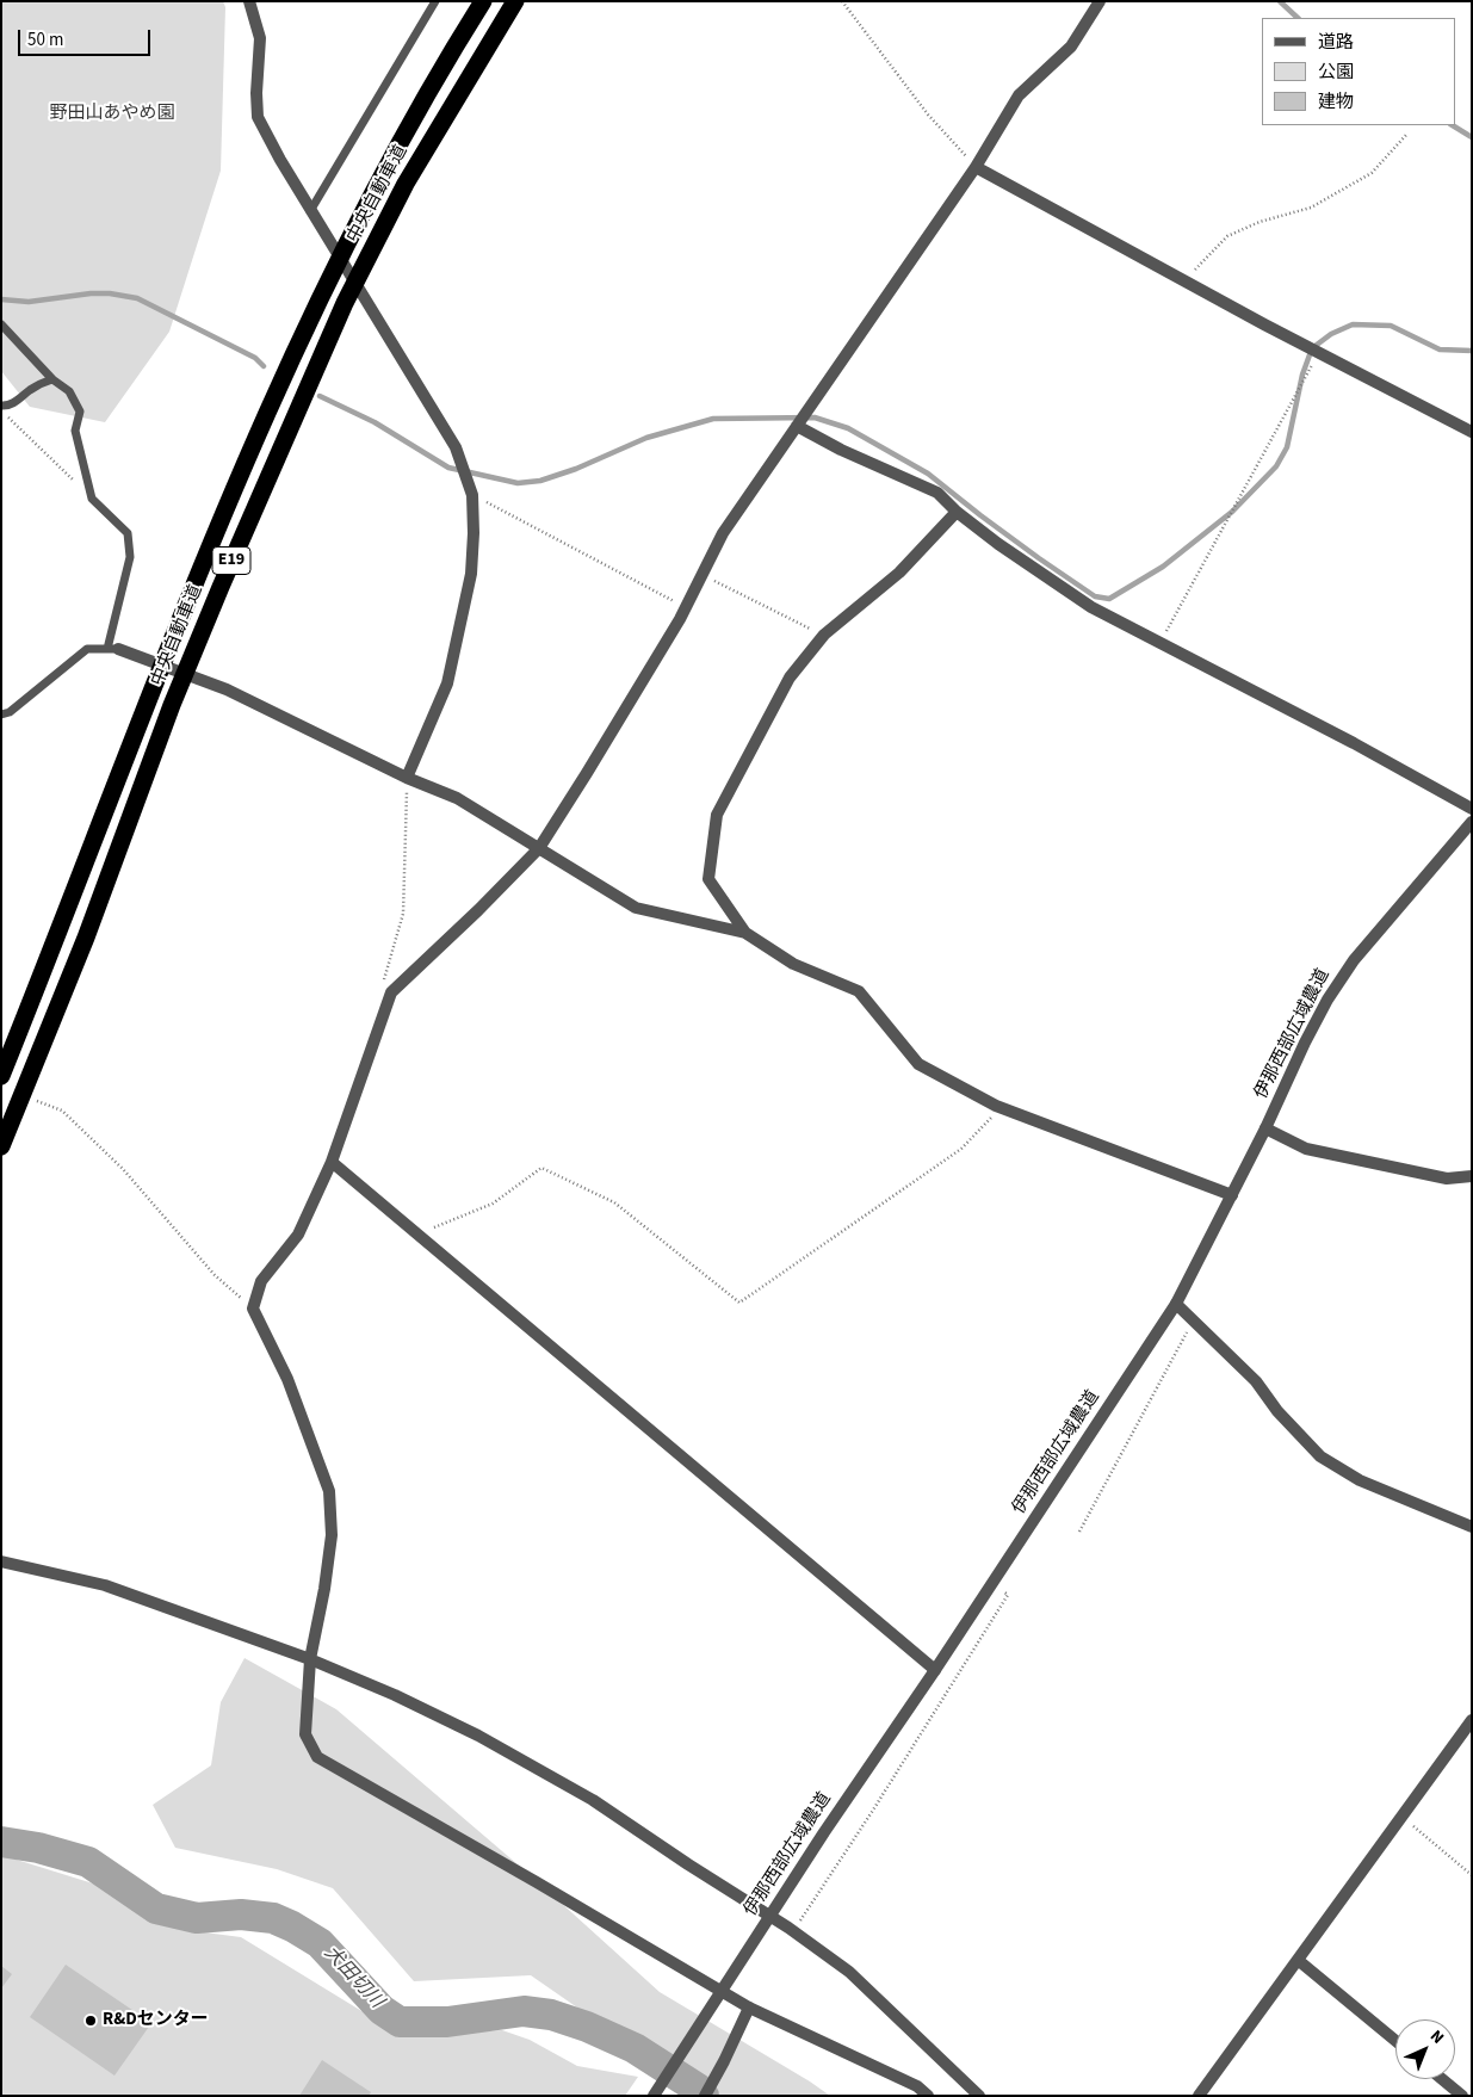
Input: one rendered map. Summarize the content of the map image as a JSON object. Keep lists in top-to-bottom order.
{
  "streets": {
    "highway": ["中央自動車道", "E19"],
    "street": ["伊那西部広域農道"]
  },
  "water": ["犬田切川"],
  "parks": ["野田山あやめ園"],
  "places": ["R&Dセンター"],
  "legend": ["道路", "公園", "建物"],
  "scale_bar": "50 m",
  "north": "top right"
}
